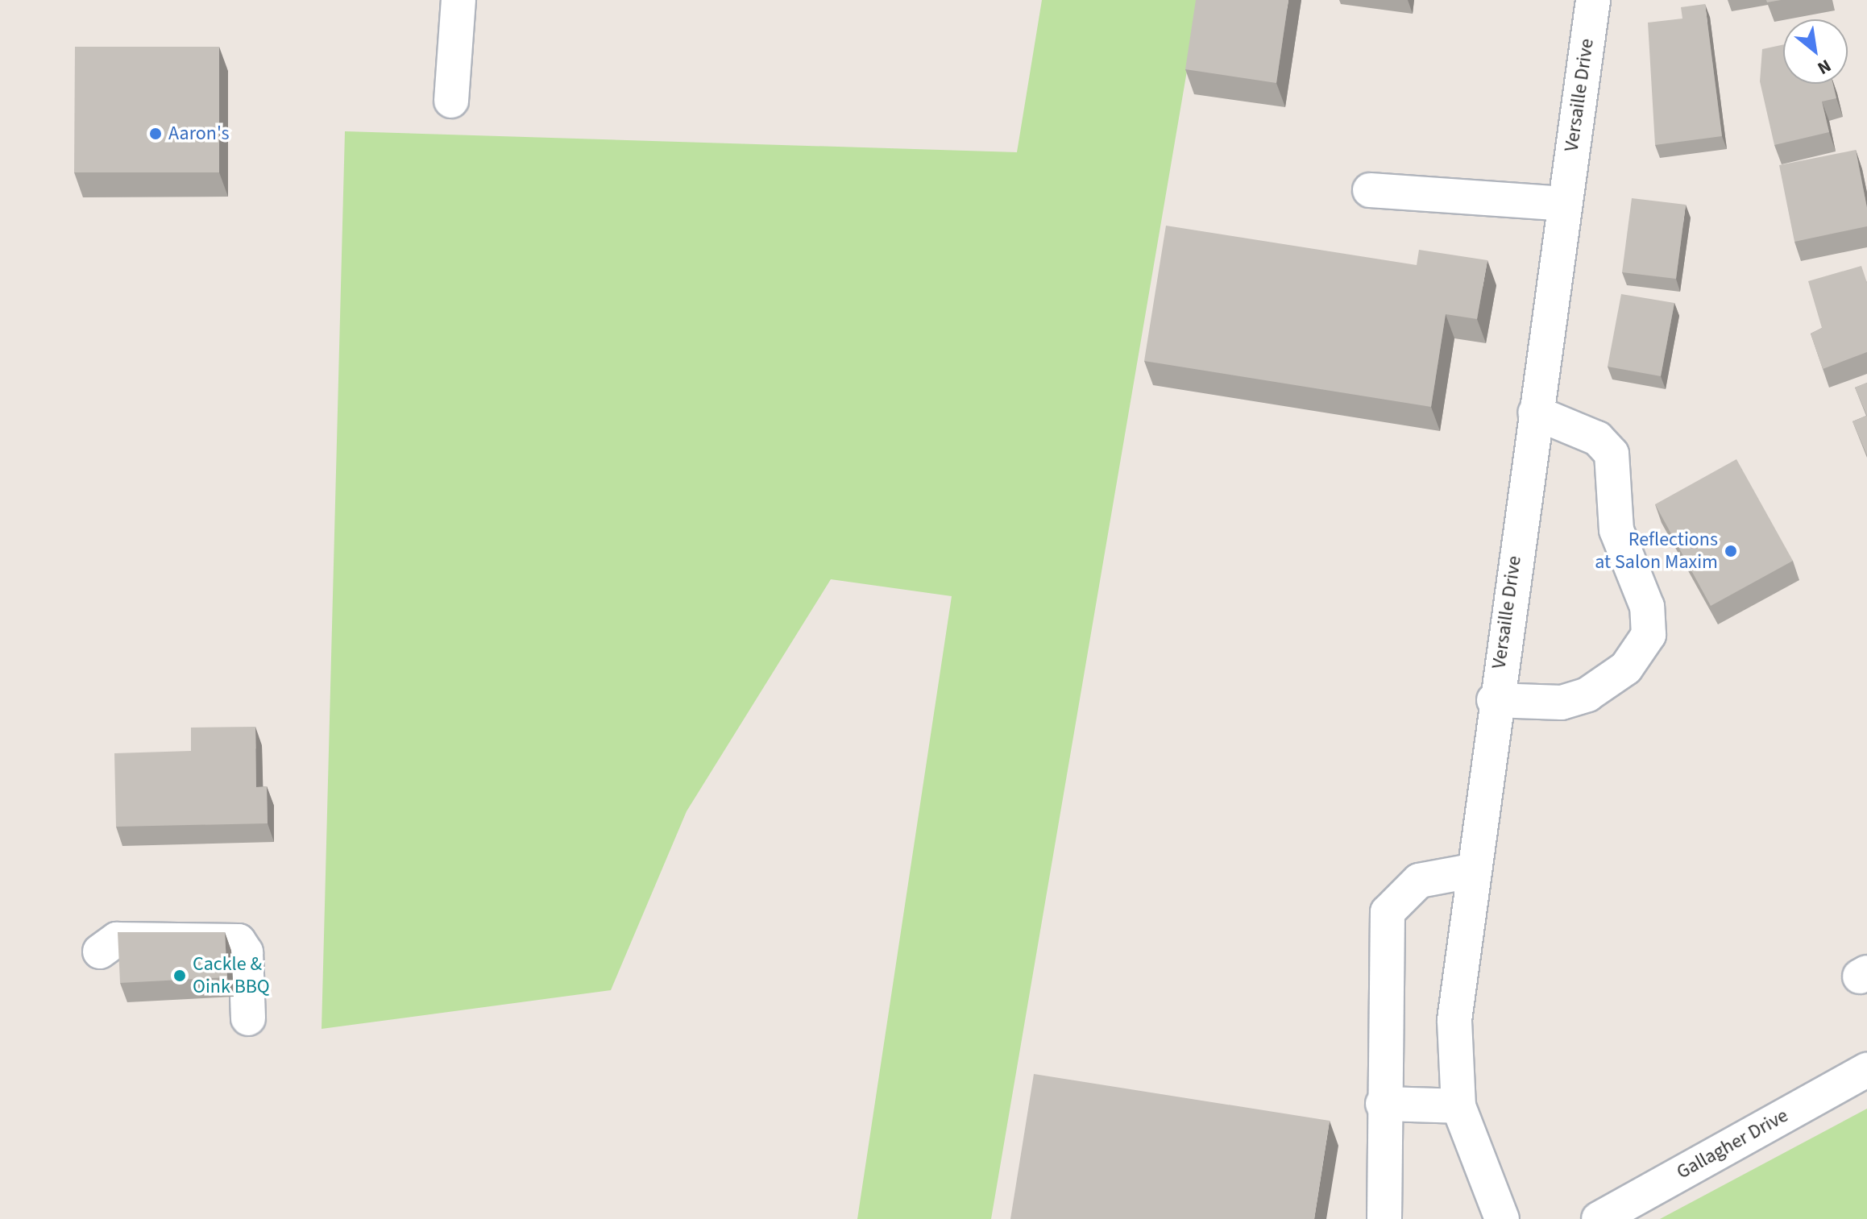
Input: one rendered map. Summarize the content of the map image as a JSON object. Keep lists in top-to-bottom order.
{
  "streets": {
    "street": ["Versaille Drive", "Gallagher Drive"]
  },
  "places": ["Aaron's", "Reflections at Salon Maxim", "Cackle & Oink BBQ"],
  "north": "bottom right"
}
